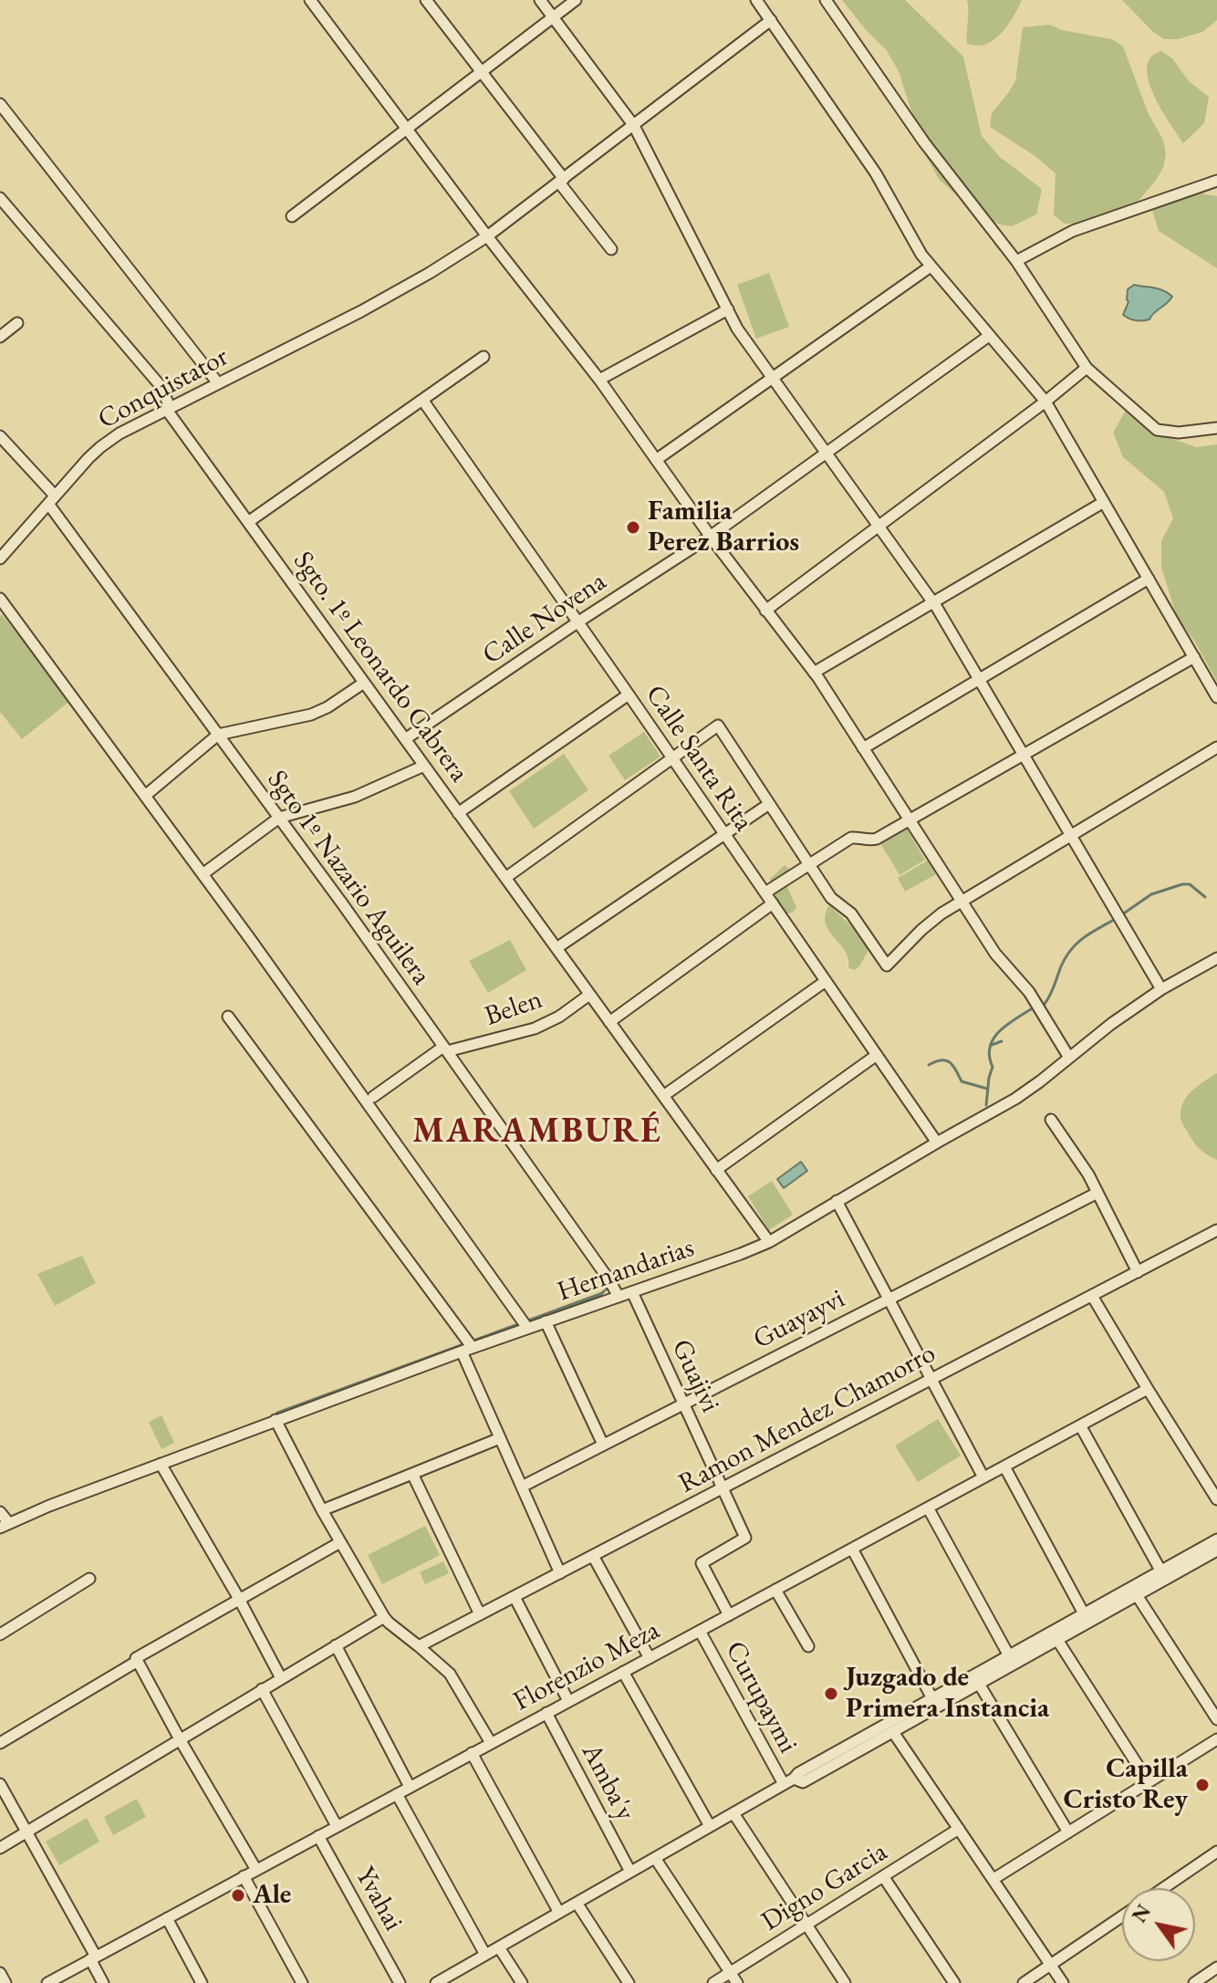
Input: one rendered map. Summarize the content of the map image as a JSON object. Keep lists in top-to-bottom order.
{
  "streets": {
    "street": [
      "Conquistator",
      "Calle Novena",
      "Sgto. 1º Leonardo Cabrera",
      "Calle Santa Rita",
      "Sgto 1º Nazario Aguilera",
      "Belen",
      "Hernandarias",
      "Guayayvi",
      "Guajivi",
      "Ramon Mendez Chamorro",
      "Florenzio Meza",
      "Curupaymi",
      "Amba'y",
      "Digno Garcia",
      "Yvahai"
    ]
  },
  "crossings": [
    ["Conquistator", "Sgto. 1º Leonardo Cabrera"],
    ["Conquistator", "Sgto 1º Nazario Aguilera"],
    ["Calle Novena", "Sgto. 1º Leonardo Cabrera"],
    ["Calle Novena", "Calle Santa Rita"],
    ["Sgto. 1º Leonardo Cabrera", "Belen"],
    ["Sgto. 1º Leonardo Cabrera", "Hernandarias"],
    ["Calle Santa Rita", "Hernandarias"],
    ["Sgto 1º Nazario Aguilera", "Belen"],
    ["Sgto 1º Nazario Aguilera", "Hernandarias"],
    ["Hernandarias", "Guajivi"],
    ["Guayayvi", "Guajivi"],
    ["Guajivi", "Ramon Mendez Chamorro"],
    ["Guajivi", "Florenzio Meza"],
    ["Florenzio Meza", "Curupaymi"],
    ["Florenzio Meza", "Amba'y"],
    ["Florenzio Meza", "Yvahai"]
  ],
  "districts": ["MARAMBURÉ"],
  "places": [
    "Familia Perez Barrios",
    "Juzgado de Primera Instancia",
    "Capilla Cristo Rey",
    "Ale"
  ],
  "north": "top left"
}
